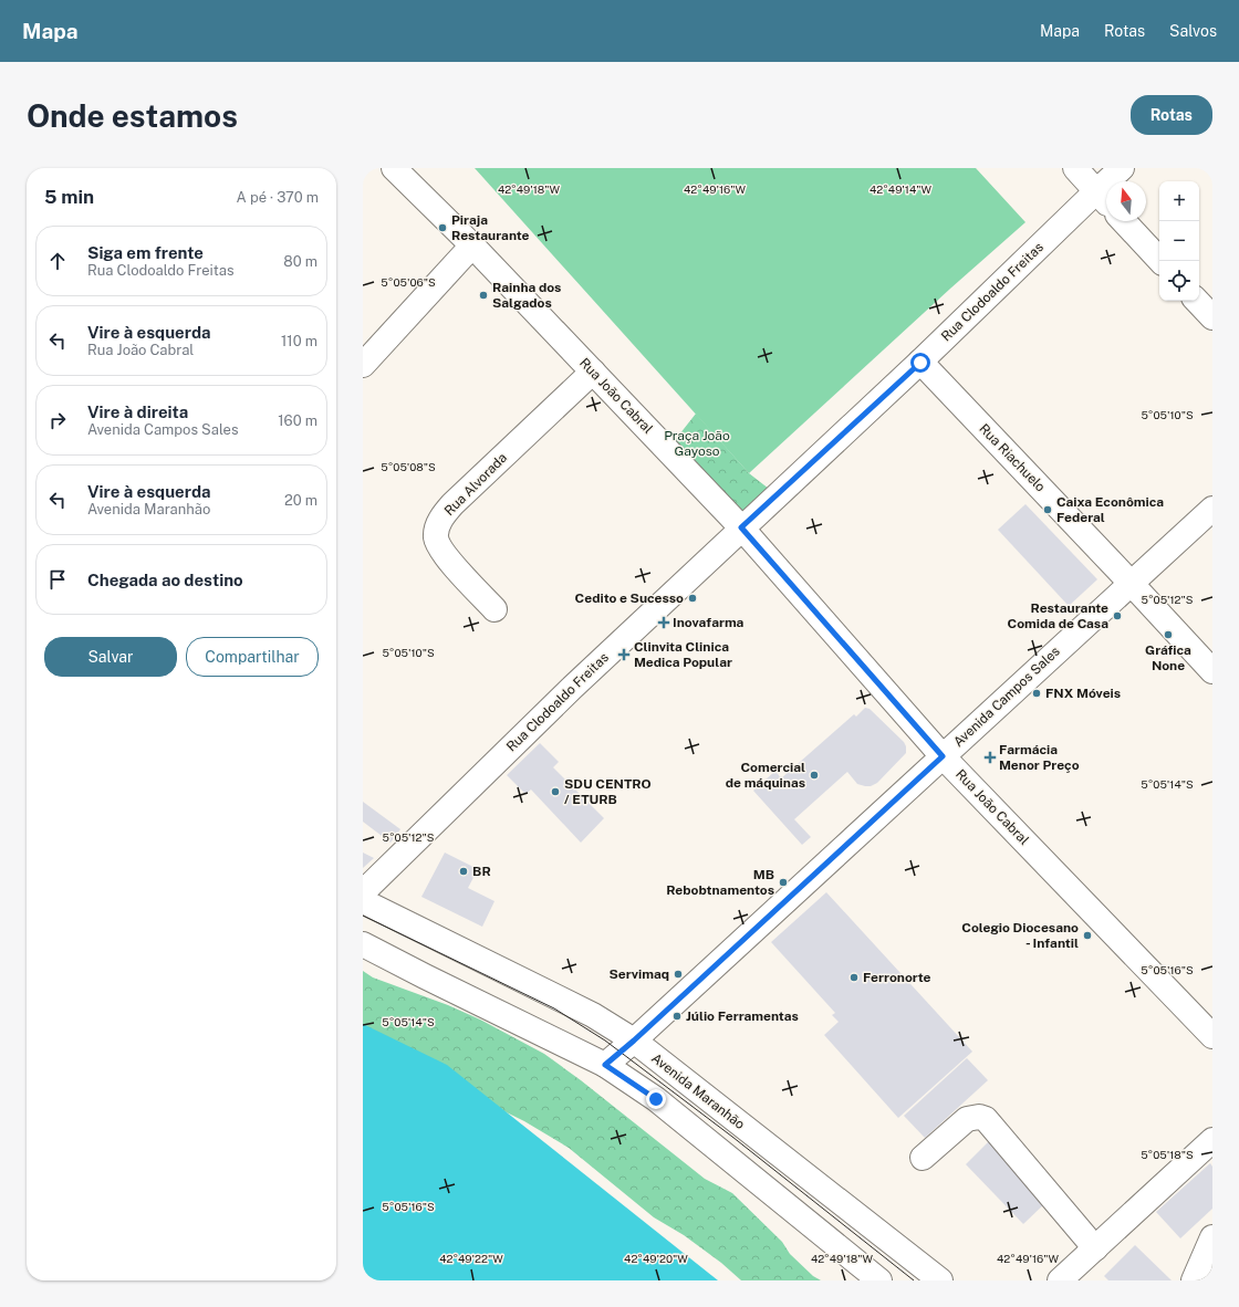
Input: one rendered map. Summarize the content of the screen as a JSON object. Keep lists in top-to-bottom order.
{
  "streets": {
    "street": [
      "Rua Clodoaldo Freitas",
      "Rua João Cabral",
      "Rua Riachuelo",
      "Rua Alvorada",
      "Avenida Campos Sales",
      "Avenida Maranhão"
    ]
  },
  "crossings": [
    ["Rua Clodoaldo Freitas", "Rua João Cabral"],
    ["Rua Clodoaldo Freitas", "Rua Riachuelo"],
    ["Rua João Cabral", "Rua Alvorada"],
    ["Rua João Cabral", "Avenida Campos Sales"],
    ["Rua Riachuelo", "Avenida Campos Sales"],
    ["Avenida Campos Sales", "Avenida Maranhão"]
  ],
  "parks": ["Praça João Gayoso"],
  "places": {
    "other": [
      "Piraja Restaurante",
      "Rainha dos Salgados",
      "Caixa Econômica Federal",
      "Cedito e Sucesso",
      "Restaurante Comida de Casa",
      "Gráfica None",
      "FNX Móveis",
      "Comercial de máquinas",
      "SDU CENTRO / ETURB",
      "BR",
      "MB Rebobtnamentos",
      "Colegio Diocesano - Infantil",
      "Servimaq",
      "Ferronorte",
      "Júlio Ferramentas"
    ],
    "health": ["Inovafarma", "Clinvita Clinica Medica Popular", "Farmácia Menor Preço"]
  },
  "north": "top",
  "page": {
    "header": "Mapa",
    "nav": ["Mapa", "Rotas", "Salvos"],
    "buttons": [
      "Rotas",
      ["Salvar", "Compartilhar"]
    ],
    "title": "Onde estamos",
    "heading": ["5 min", "A pé · 370 m"],
    "map_buttons": ["+", "−"],
    "list": [
      ["Siga em frente", "Rua Clodoaldo Freitas", "80 m"],
      ["Vire à esquerda", "Rua João Cabral", "110 m"],
      ["Vire à direita", "Avenida Campos Sales", "160 m"],
      ["Vire à esquerda", "Avenida Maranhão", "20 m"],
      "Chegada ao destino"
    ]
  },
  "coordinates": [
    "42°49'18\"W",
    "42°49'16\"W",
    "42°49'14\"W",
    "5°05'06\"S",
    "5°05'10\"S",
    "5°05'08\"S",
    "5°05'12\"S",
    "5°05'14\"S",
    "5°05'16\"S",
    "5°05'18\"S",
    "42°49'22\"W",
    "42°49'20\"W"
  ]
}
